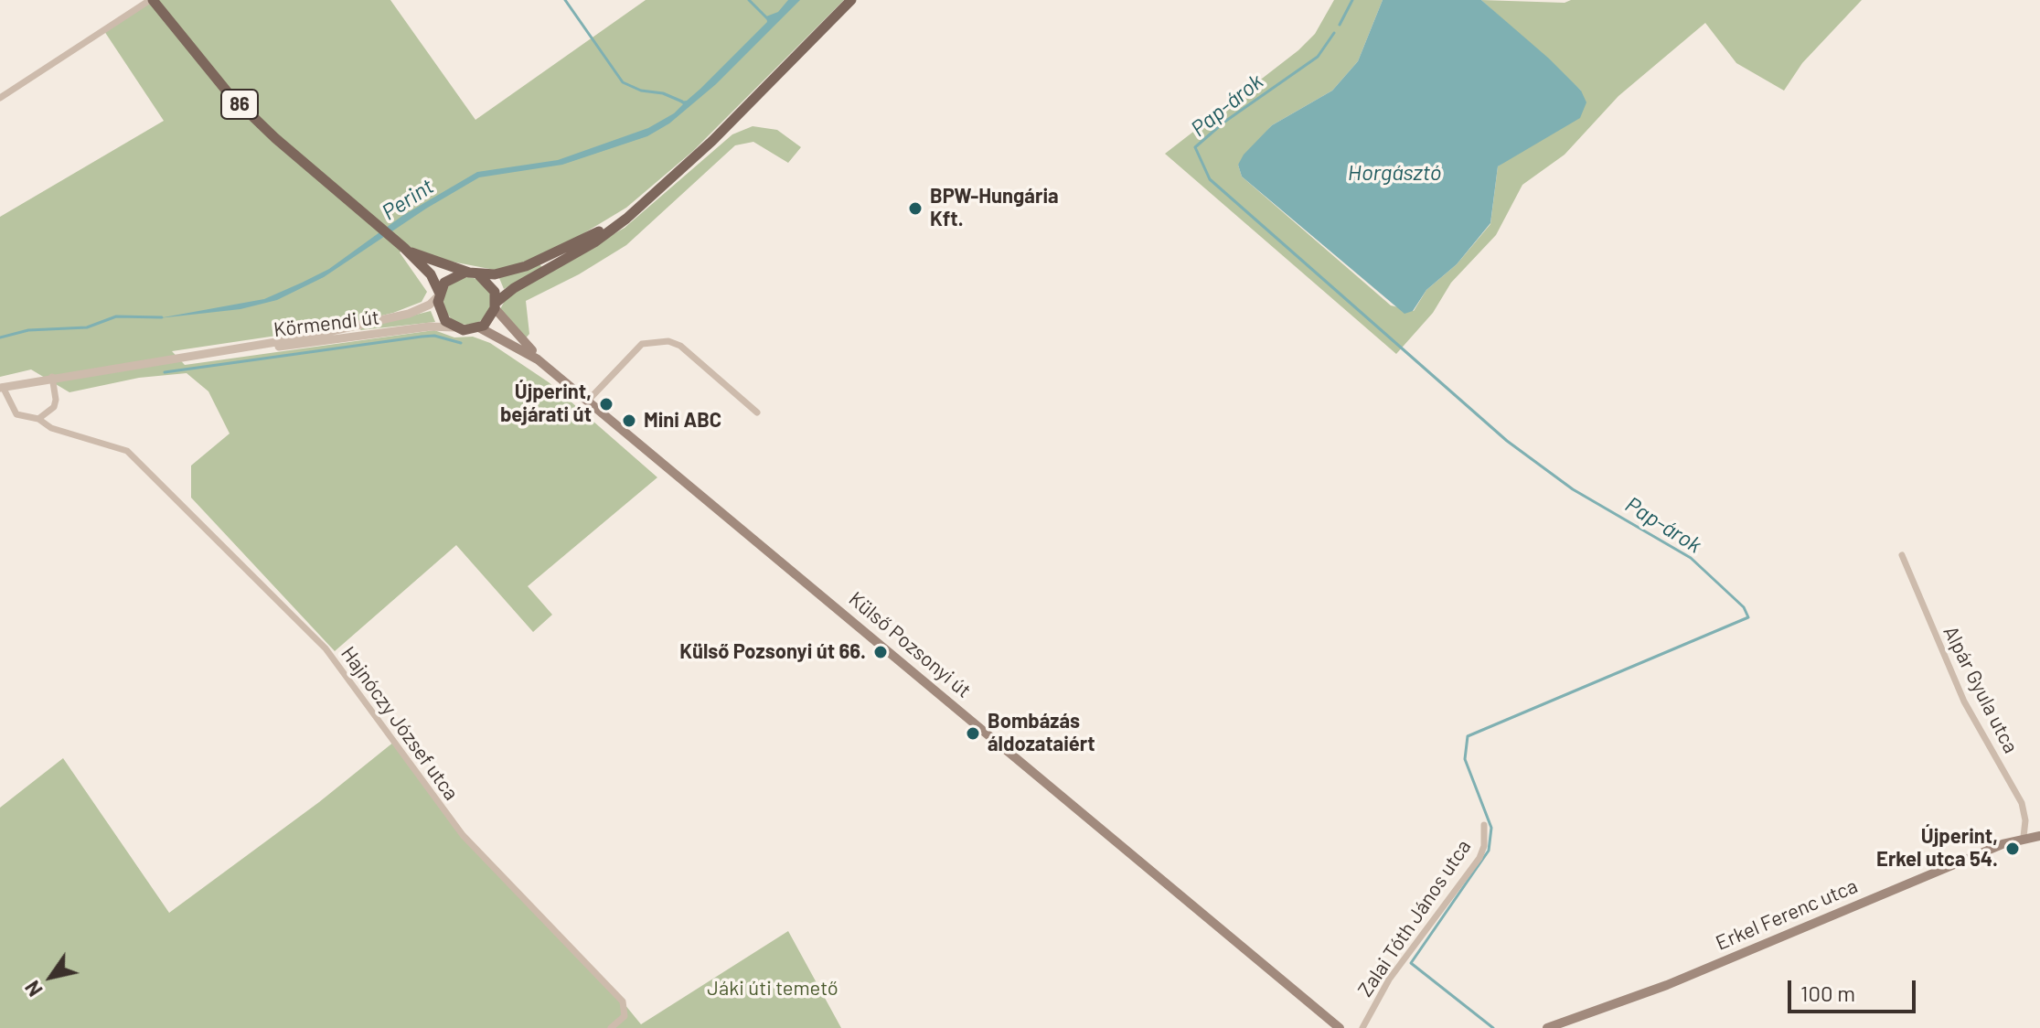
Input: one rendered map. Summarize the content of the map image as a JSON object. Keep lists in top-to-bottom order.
{
  "streets": {
    "main road": ["86", "Külső Pozsonyi út", "Erkel Ferenc utca"],
    "street": [
      "Körmendi út",
      "Alpár Gyula utca",
      "Hajnóczy József utca",
      "Zalai Tóth János utca"
    ]
  },
  "crossings": [
    ["86", "Körmendi út"],
    ["Alpár Gyula utca", "Erkel Ferenc utca"]
  ],
  "water": ["Pap-árok", "Horgásztó", "Perint"],
  "parks": ["Jáki úti temető"],
  "places": [
    "BPW-Hungária Kft.",
    "Újperint, bejárati út",
    "Mini ABC",
    "Külső Pozsonyi út 66.",
    "Bombázás áldozataiért",
    "Újperint, Erkel utca 54."
  ],
  "scale_bar": "100 m",
  "north": "bottom left"
}
